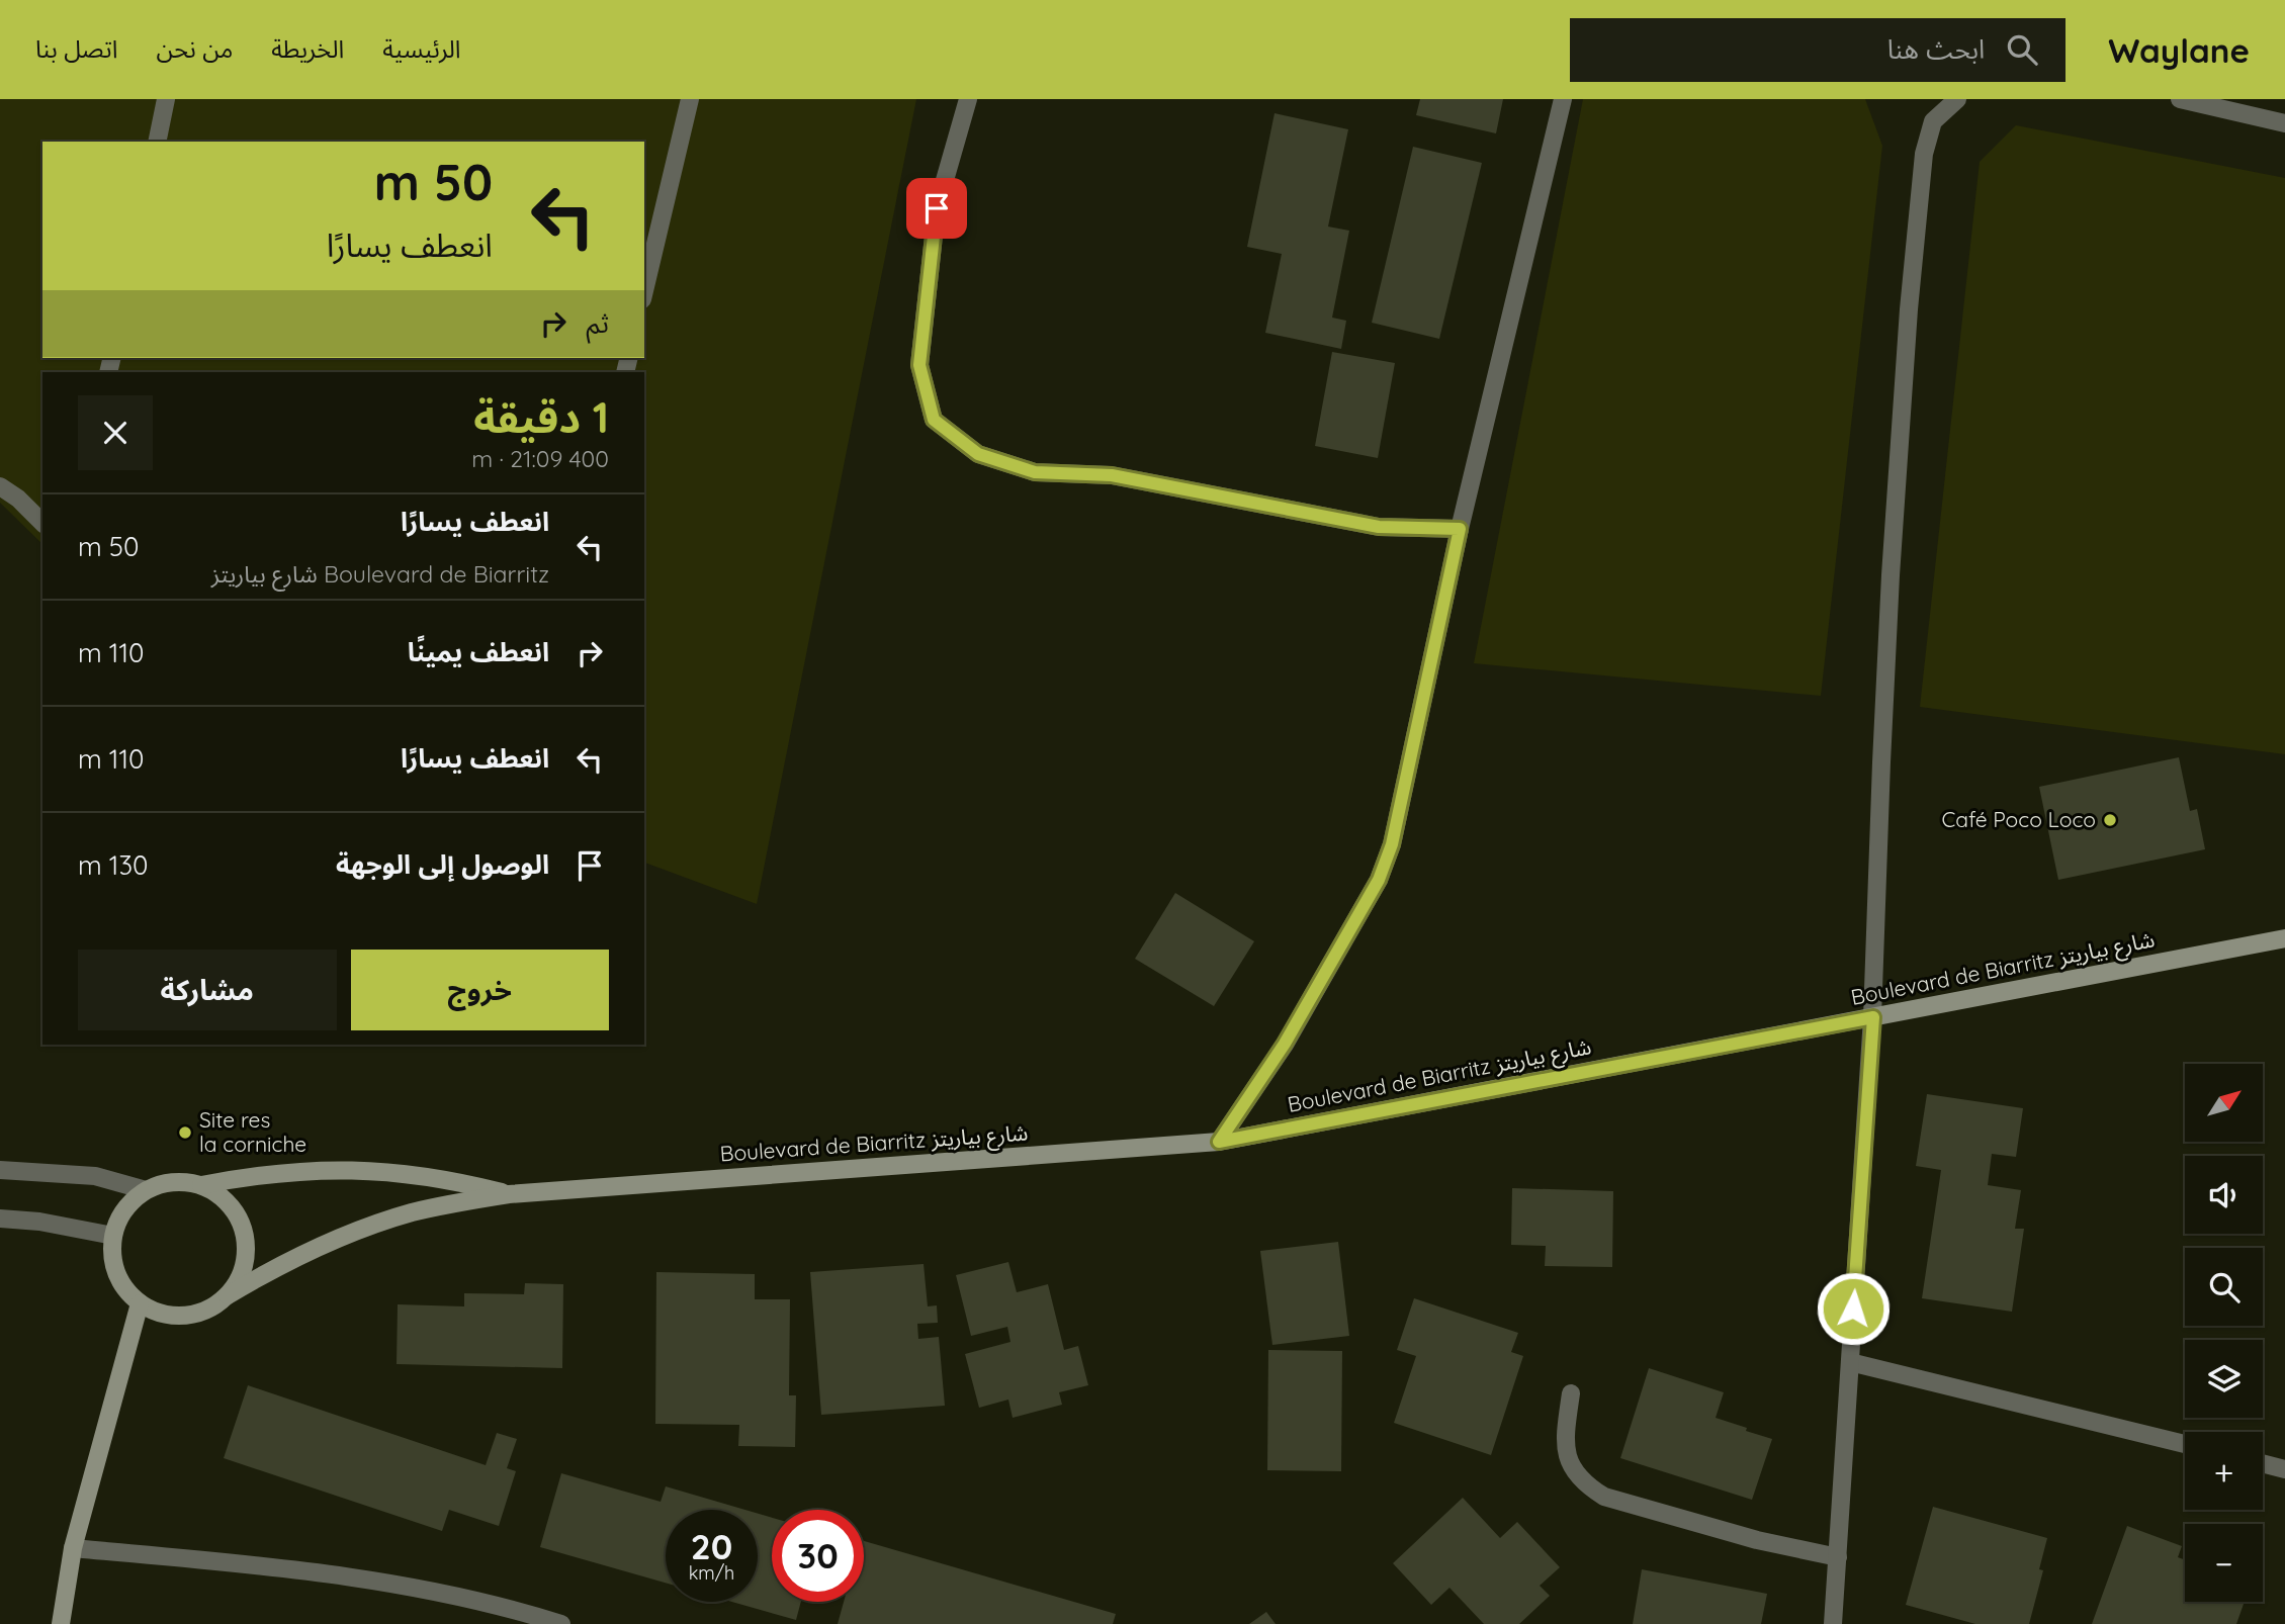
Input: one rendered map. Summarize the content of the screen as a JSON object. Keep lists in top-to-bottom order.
{
  "streets": {
    "street": ["Boulevard de Biarritz شارع بياريتز"]
  },
  "places": ["Café Poco Loco", "Site res la corniche"],
  "north": "top right",
  "page": {
    "header": "Waylane",
    "search": "ابحث هنا",
    "nav": [
      "الرئيسية",
      "الخريطة",
      "من نحن",
      "اتصل بنا"
    ],
    "turn": ["50 m", "انعطف يسارًا"],
    "then": "ثم",
    "heading": ["1 دقيقة", "400 m · 21:09"],
    "list": [
      {
        "name": "انعطف يسارًا",
        "note": "Boulevard de Biarritz شارع بياريتز",
        "value": "50 m"
      },
      {
        "name": "انعطف يمينًا",
        "value": "110 m"
      },
      {
        "name": "انعطف يسارًا",
        "value": "110 m"
      },
      {
        "name": "الوصول إلى الوجهة",
        "value": "130 m"
      }
    ],
    "buttons": ["خروج", "مشاركة"],
    "map_buttons": ["+", "−"],
    "speed": "20 km/h",
    "limit": "30"
  }
}
